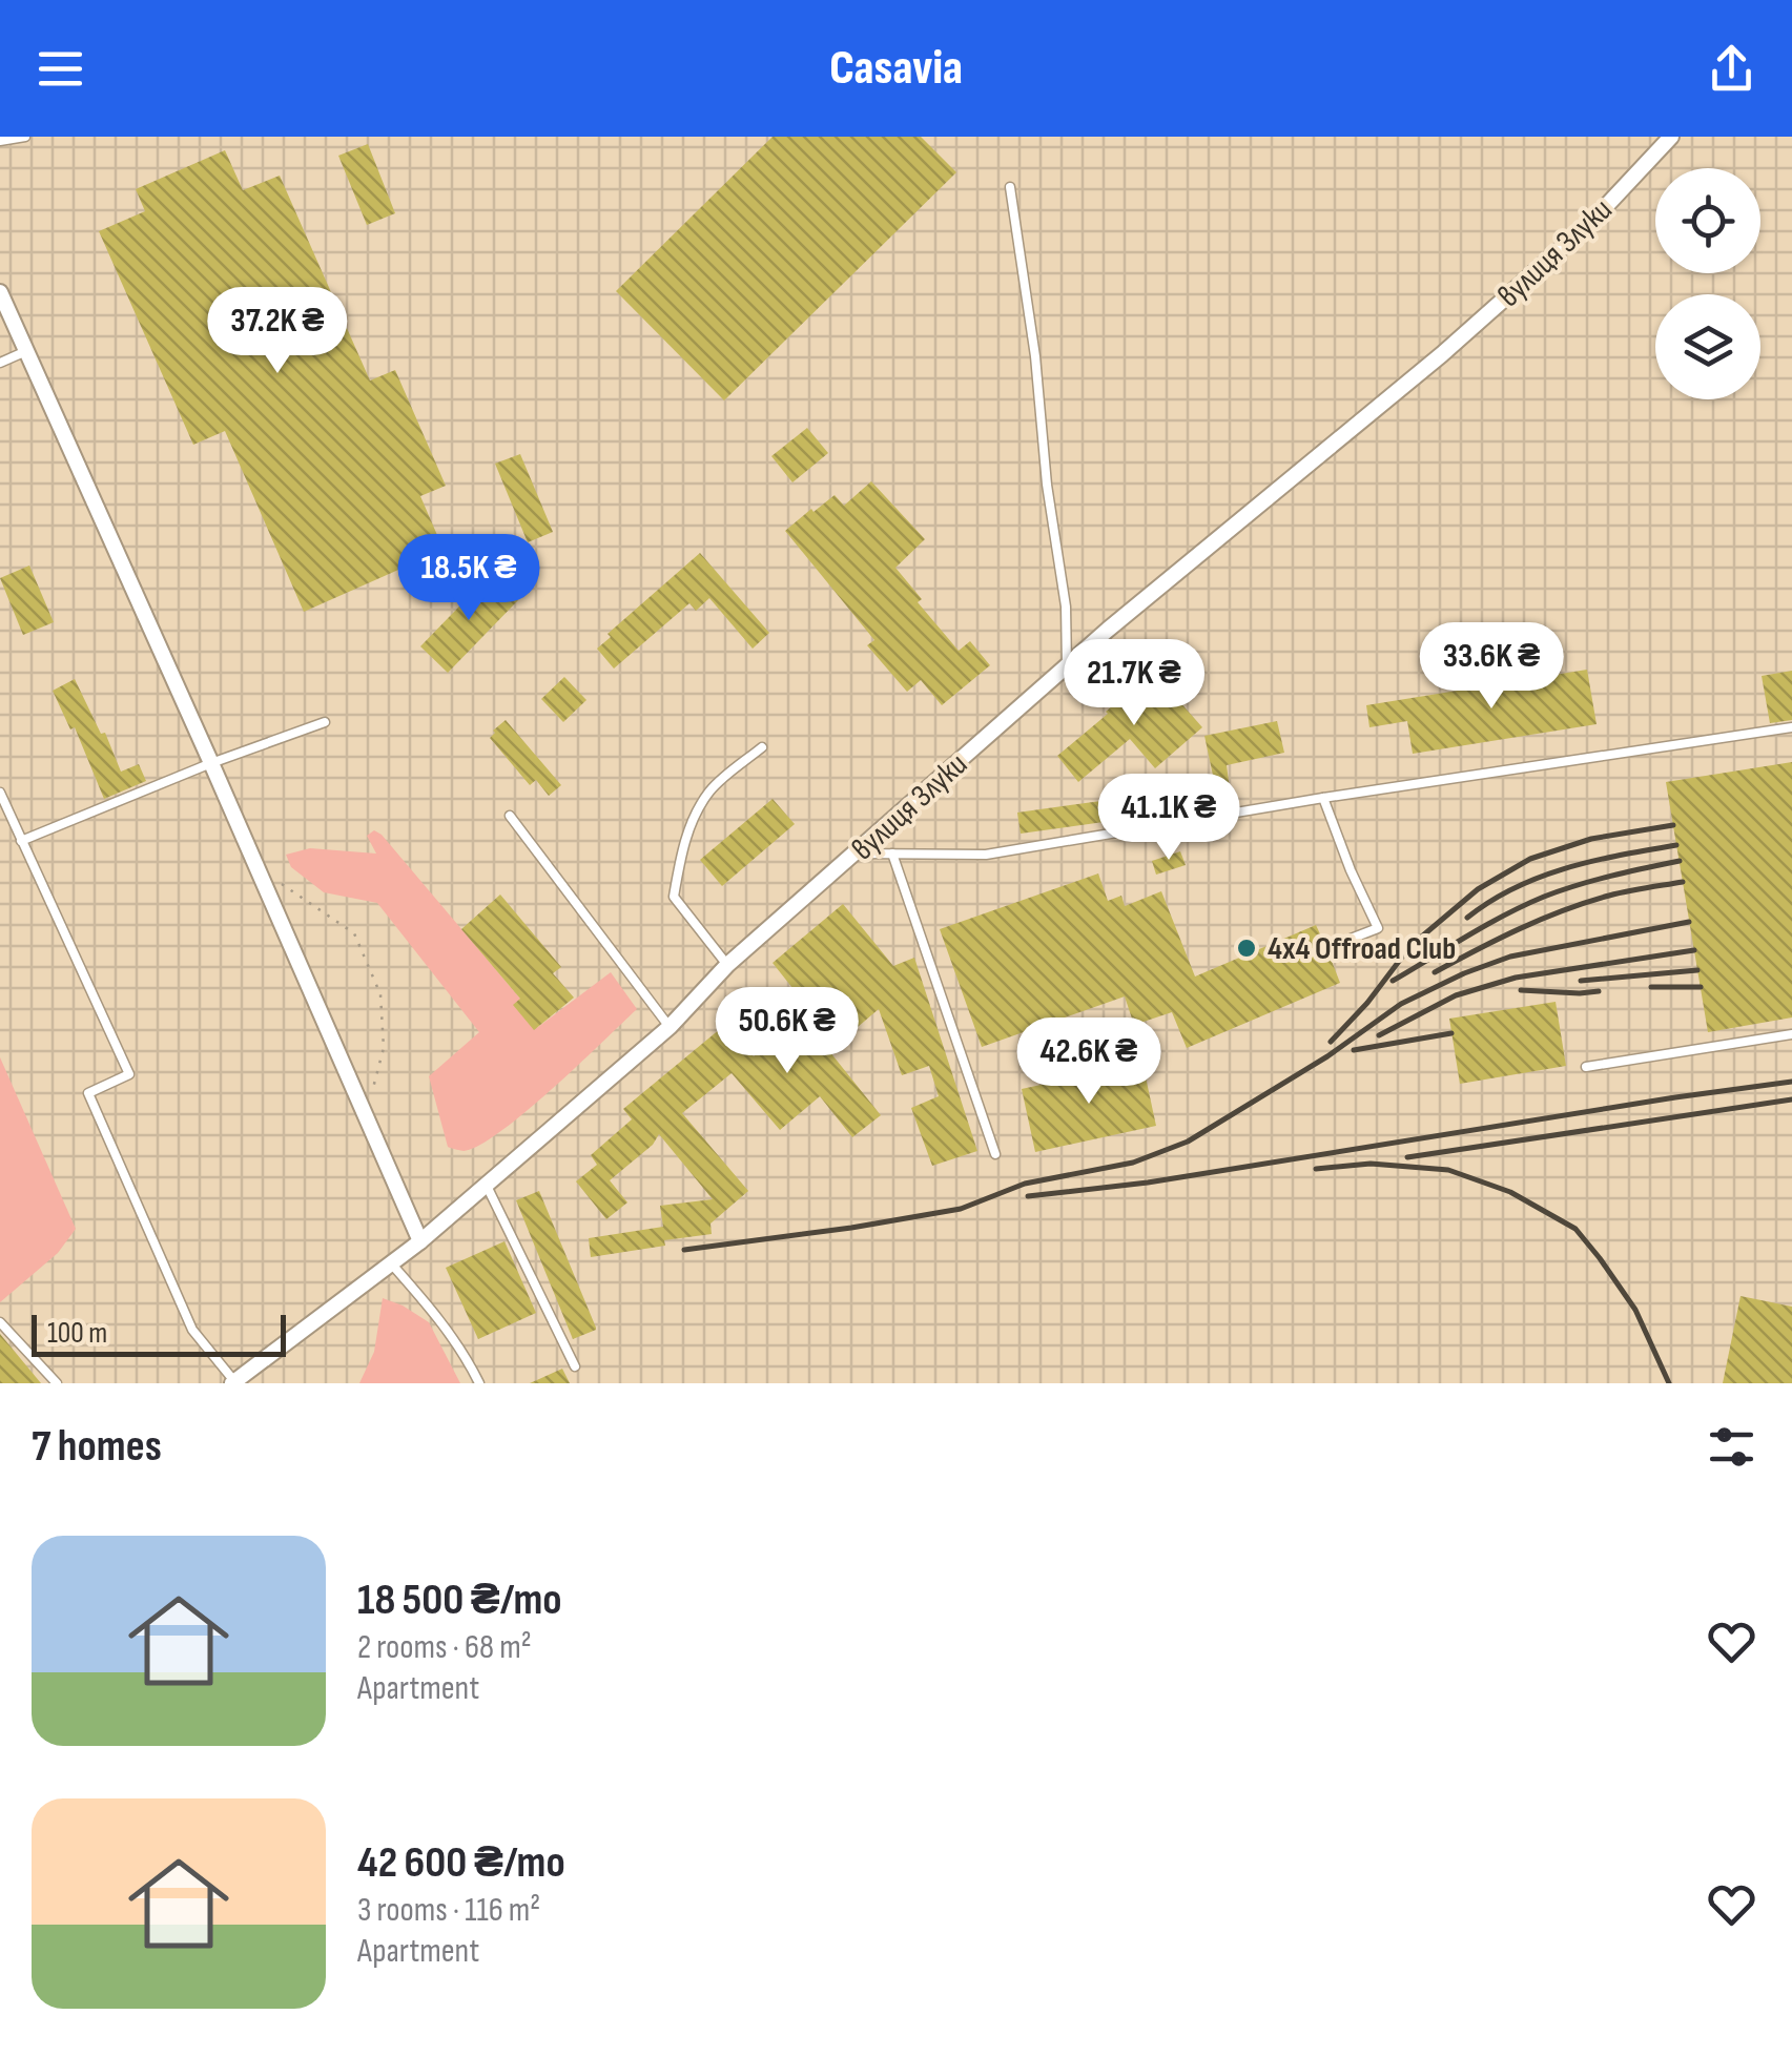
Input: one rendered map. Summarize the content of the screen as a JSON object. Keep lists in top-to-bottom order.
{
  "streets": {
    "street": ["вулиця Злуки"]
  },
  "places": ["4x4 Offroad Club"],
  "scale_bar": "100 m",
  "page": {
    "header": "Casavia",
    "price": [
      "37.2K ₴",
      "18.5K ₴",
      "33.6K ₴",
      "21.7K ₴",
      "41.1K ₴",
      "50.6K ₴",
      "42.6K ₴"
    ],
    "scale": "100 m",
    "heading": "7 homes",
    "list": [
      {
        "name": "18 500 ₴/mo",
        "note": "2 rooms · 68 m² · Apartment"
      },
      {
        "name": "42 600 ₴/mo",
        "note": "3 rooms · 116 m² · Apartment"
      }
    ]
  }
}
